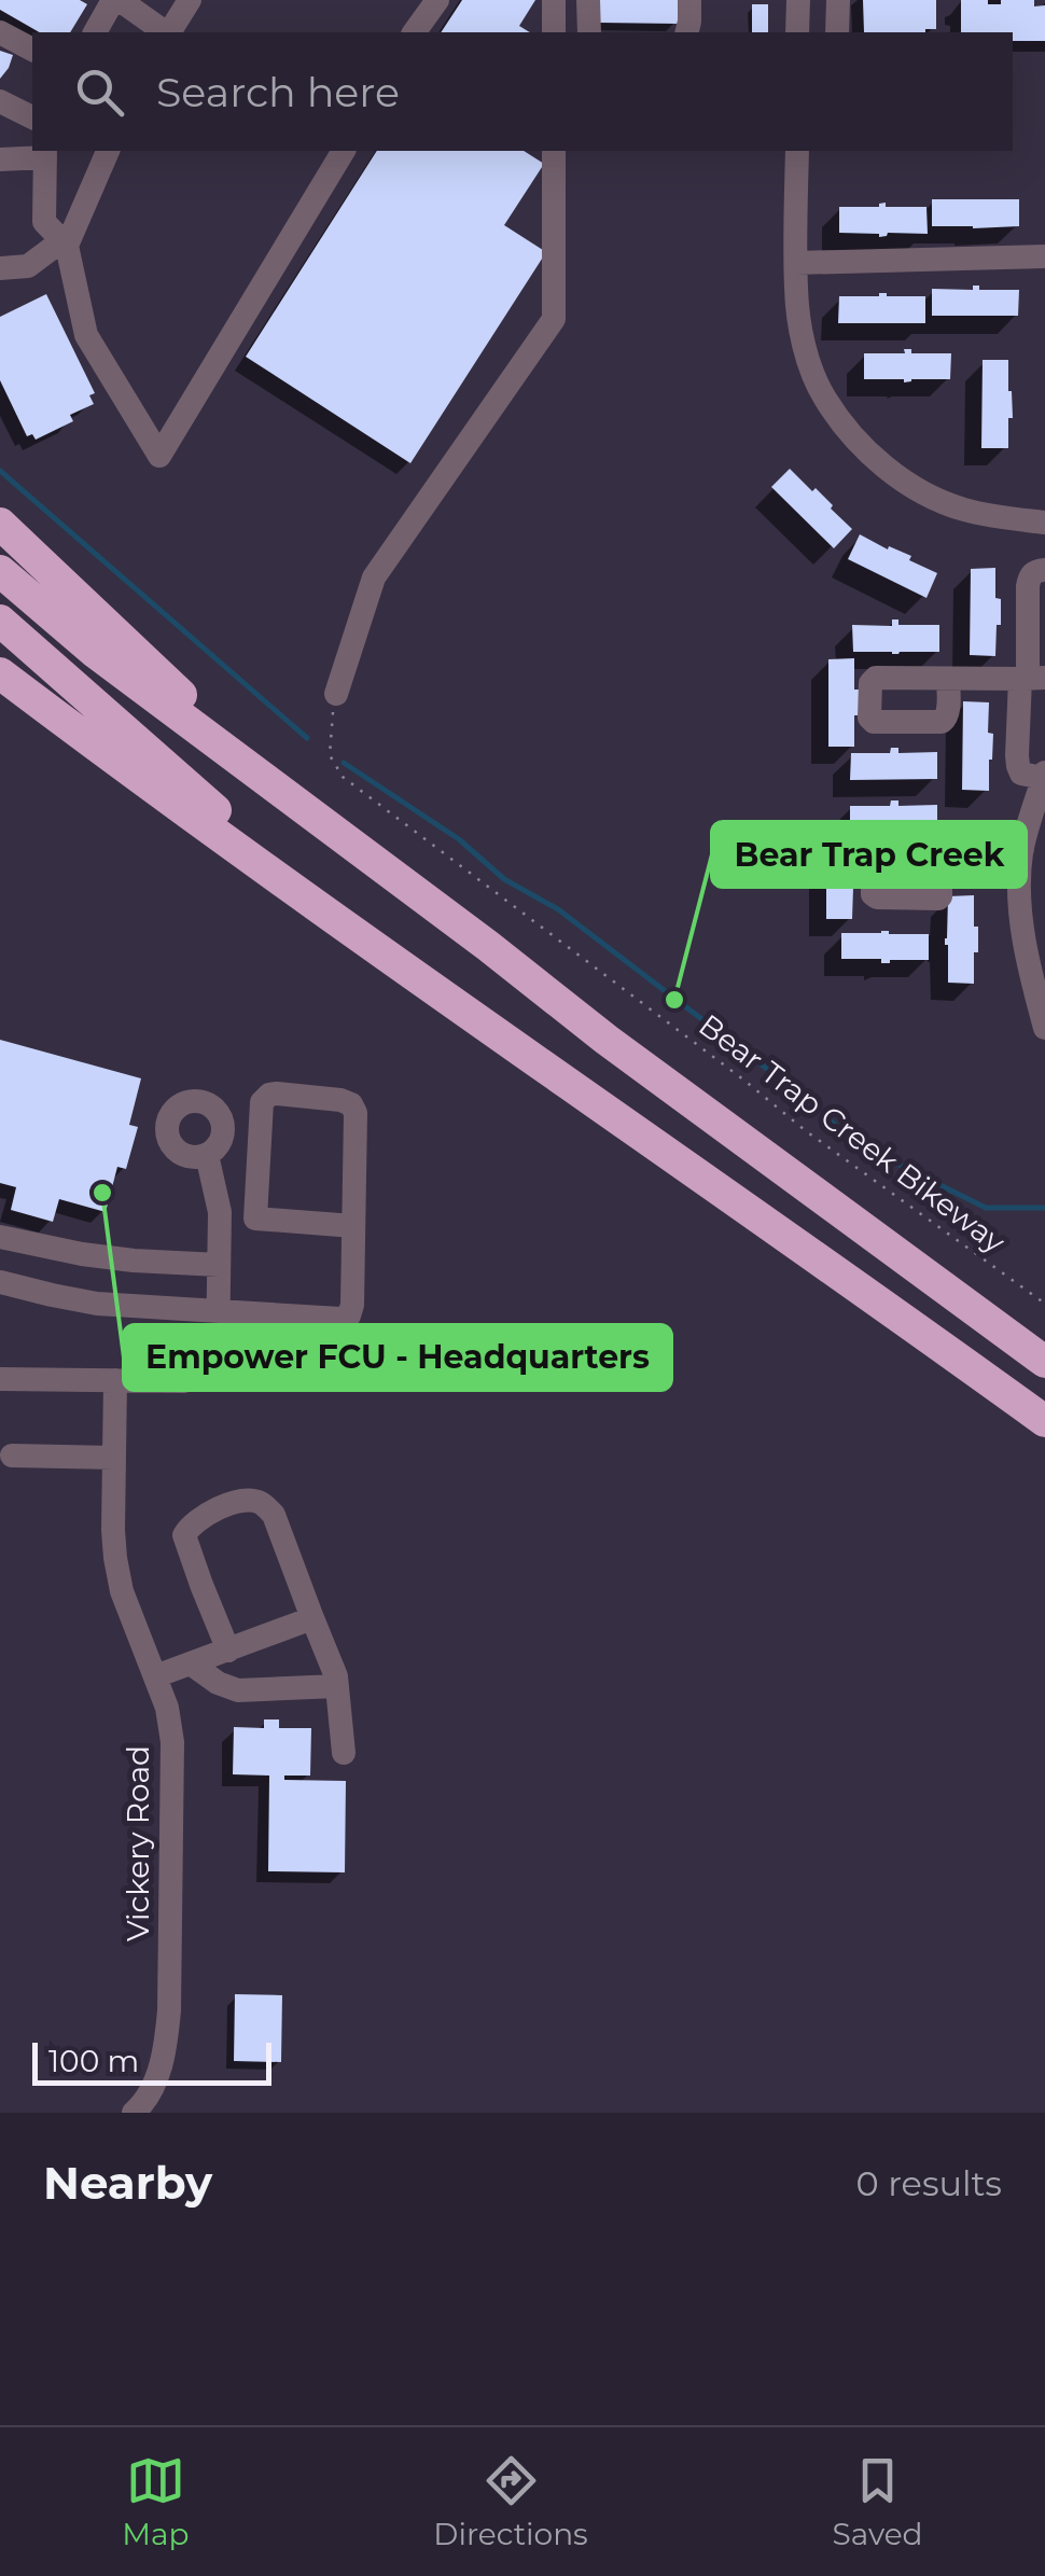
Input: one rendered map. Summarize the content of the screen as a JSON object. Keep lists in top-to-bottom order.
{
  "streets": {
    "street": ["Vickery Road"],
    "path": ["Bear Trap Creek Bikeway"]
  },
  "places": ["Bear Trap Creek", "Empower FCU - Headquarters"],
  "scale_bar": "100 m",
  "page": {
    "search": "Search here",
    "scale": "100 m",
    "heading": ["Nearby", "0 results"],
    "nav": ["Map", "Directions", "Saved"]
  }
}
